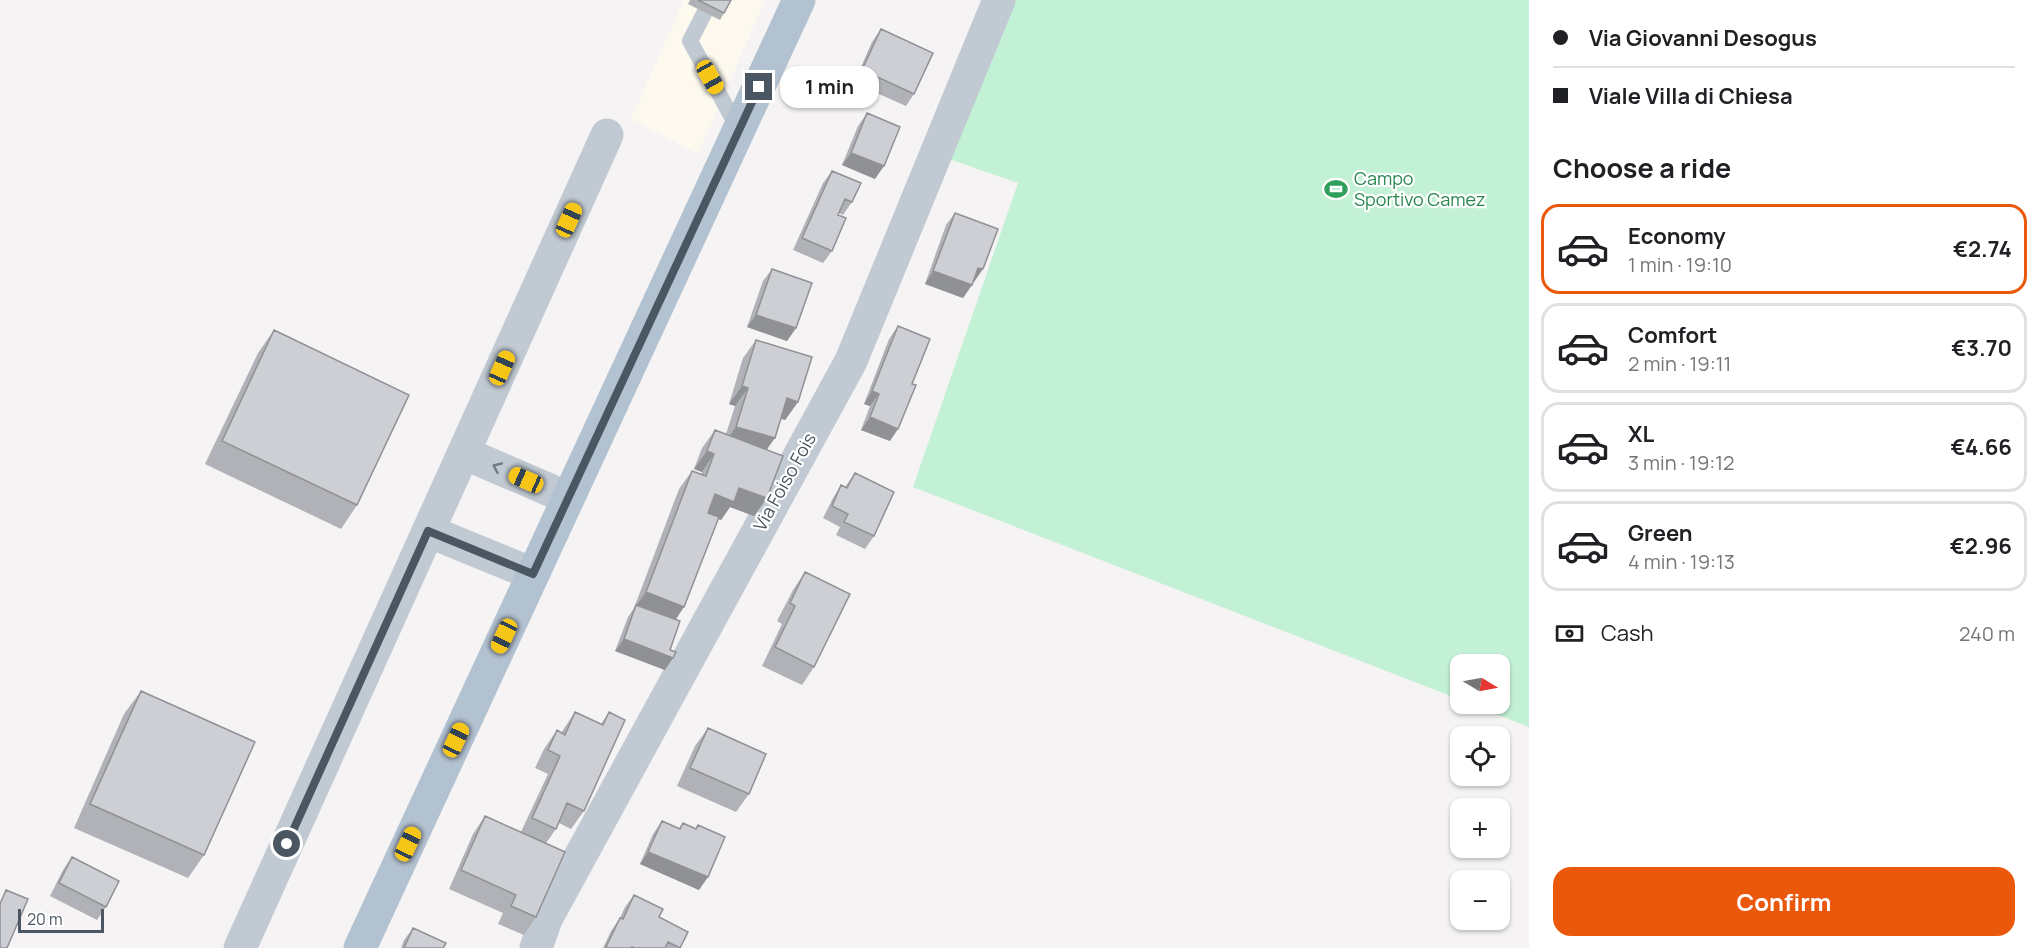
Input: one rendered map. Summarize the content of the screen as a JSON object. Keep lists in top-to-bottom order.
{
  "streets": {
    "street": ["Via Foiso Fois"]
  },
  "places": {
    "sports": ["Campo Sportivo Camez"]
  },
  "scale_bar": "20 m",
  "north": "right",
  "page": {
    "banner": ["Via Giovanni Desogus", "Viale Villa di Chiesa"],
    "bubble": "1 min",
    "heading": "Choose a ride",
    "list": [
      {
        "name": "Economy",
        "note": "1 min · 19:10",
        "value": "€2.74"
      },
      {
        "name": "Comfort",
        "note": "2 min · 19:11",
        "value": "€3.70"
      },
      {
        "name": "XL",
        "note": "3 min · 19:12",
        "value": "€4.66"
      },
      {
        "name": "Green",
        "note": "4 min · 19:13",
        "value": "€2.96"
      }
    ],
    "pay": ["Cash", "240 m"],
    "map_buttons": ["+", "−"],
    "buttons": "Confirm",
    "scale": "20 m"
  }
}
